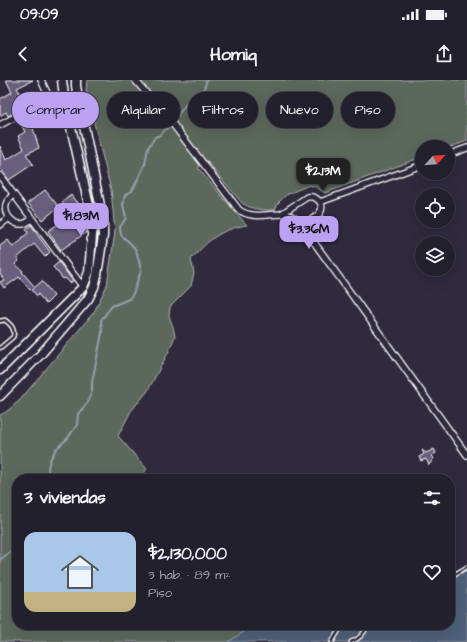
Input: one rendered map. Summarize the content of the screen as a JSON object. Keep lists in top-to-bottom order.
{
  "north": "top right",
  "page": {
    "status": "09:09",
    "header": "Homiq",
    "chip": [
      "Comprar",
      "Alquilar",
      "Filtros",
      "Nuevo",
      "Piso"
    ],
    "price": ["$2.13M", "$1.83M", "$3.36M"],
    "heading": "3 viviendas",
    "list": [
      {
        "name": "$2,130,000",
        "note": "3 hab. · 89 m² · Piso"
      }
    ]
  }
}
